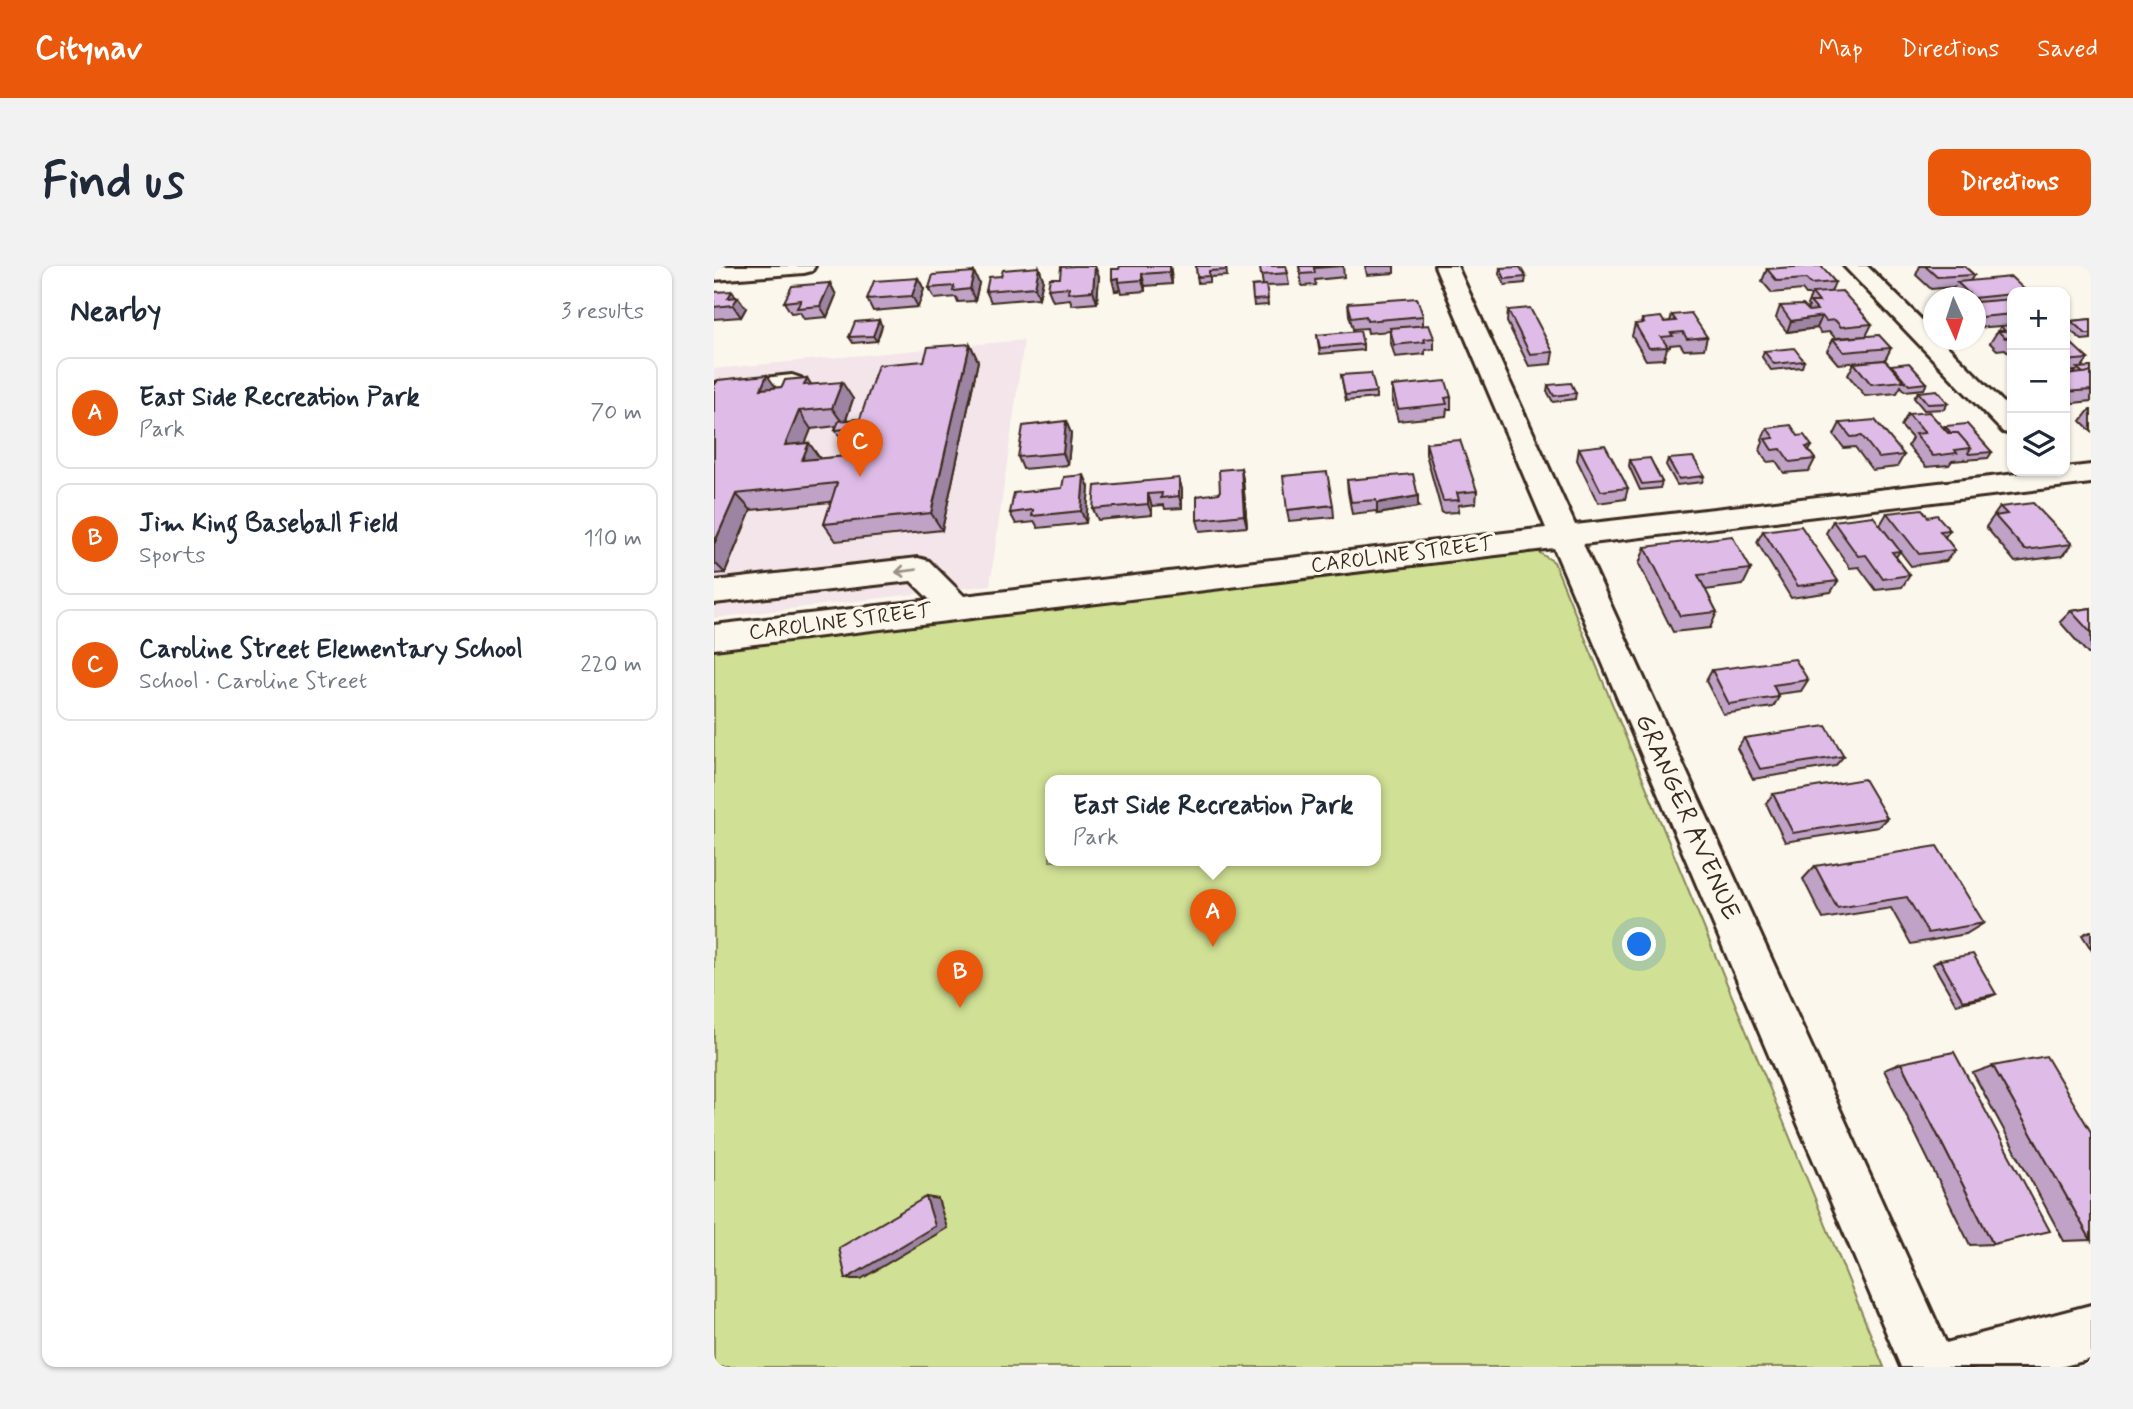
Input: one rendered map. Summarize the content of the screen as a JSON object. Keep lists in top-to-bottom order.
{
  "streets": {
    "street": ["CAROLINE STREET", "GRANGER AVENUE"]
  },
  "crossings": [
    ["CAROLINE STREET", "GRANGER AVENUE"]
  ],
  "north": "bottom",
  "page": {
    "header": "Citynav",
    "nav": ["Map", "Directions", "Saved"],
    "buttons": "Directions",
    "title": "Find us",
    "heading": ["Nearby", "3 results"],
    "map_buttons": ["+", "−"],
    "list": [
      {
        "mark": "A",
        "name": "East Side Recreation Park",
        "note": "Park",
        "value": "70 m"
      },
      {
        "mark": "B",
        "name": "Jim King Baseball Field",
        "note": "Sports",
        "value": "110 m"
      },
      {
        "mark": "C",
        "name": "Caroline Street Elementary School",
        "note": "School · Caroline Street",
        "value": "220 m"
      }
    ],
    "pins": ["C", "A", "B"],
    "popup": ["East Side Recreation Park", "Park"]
  }
}
